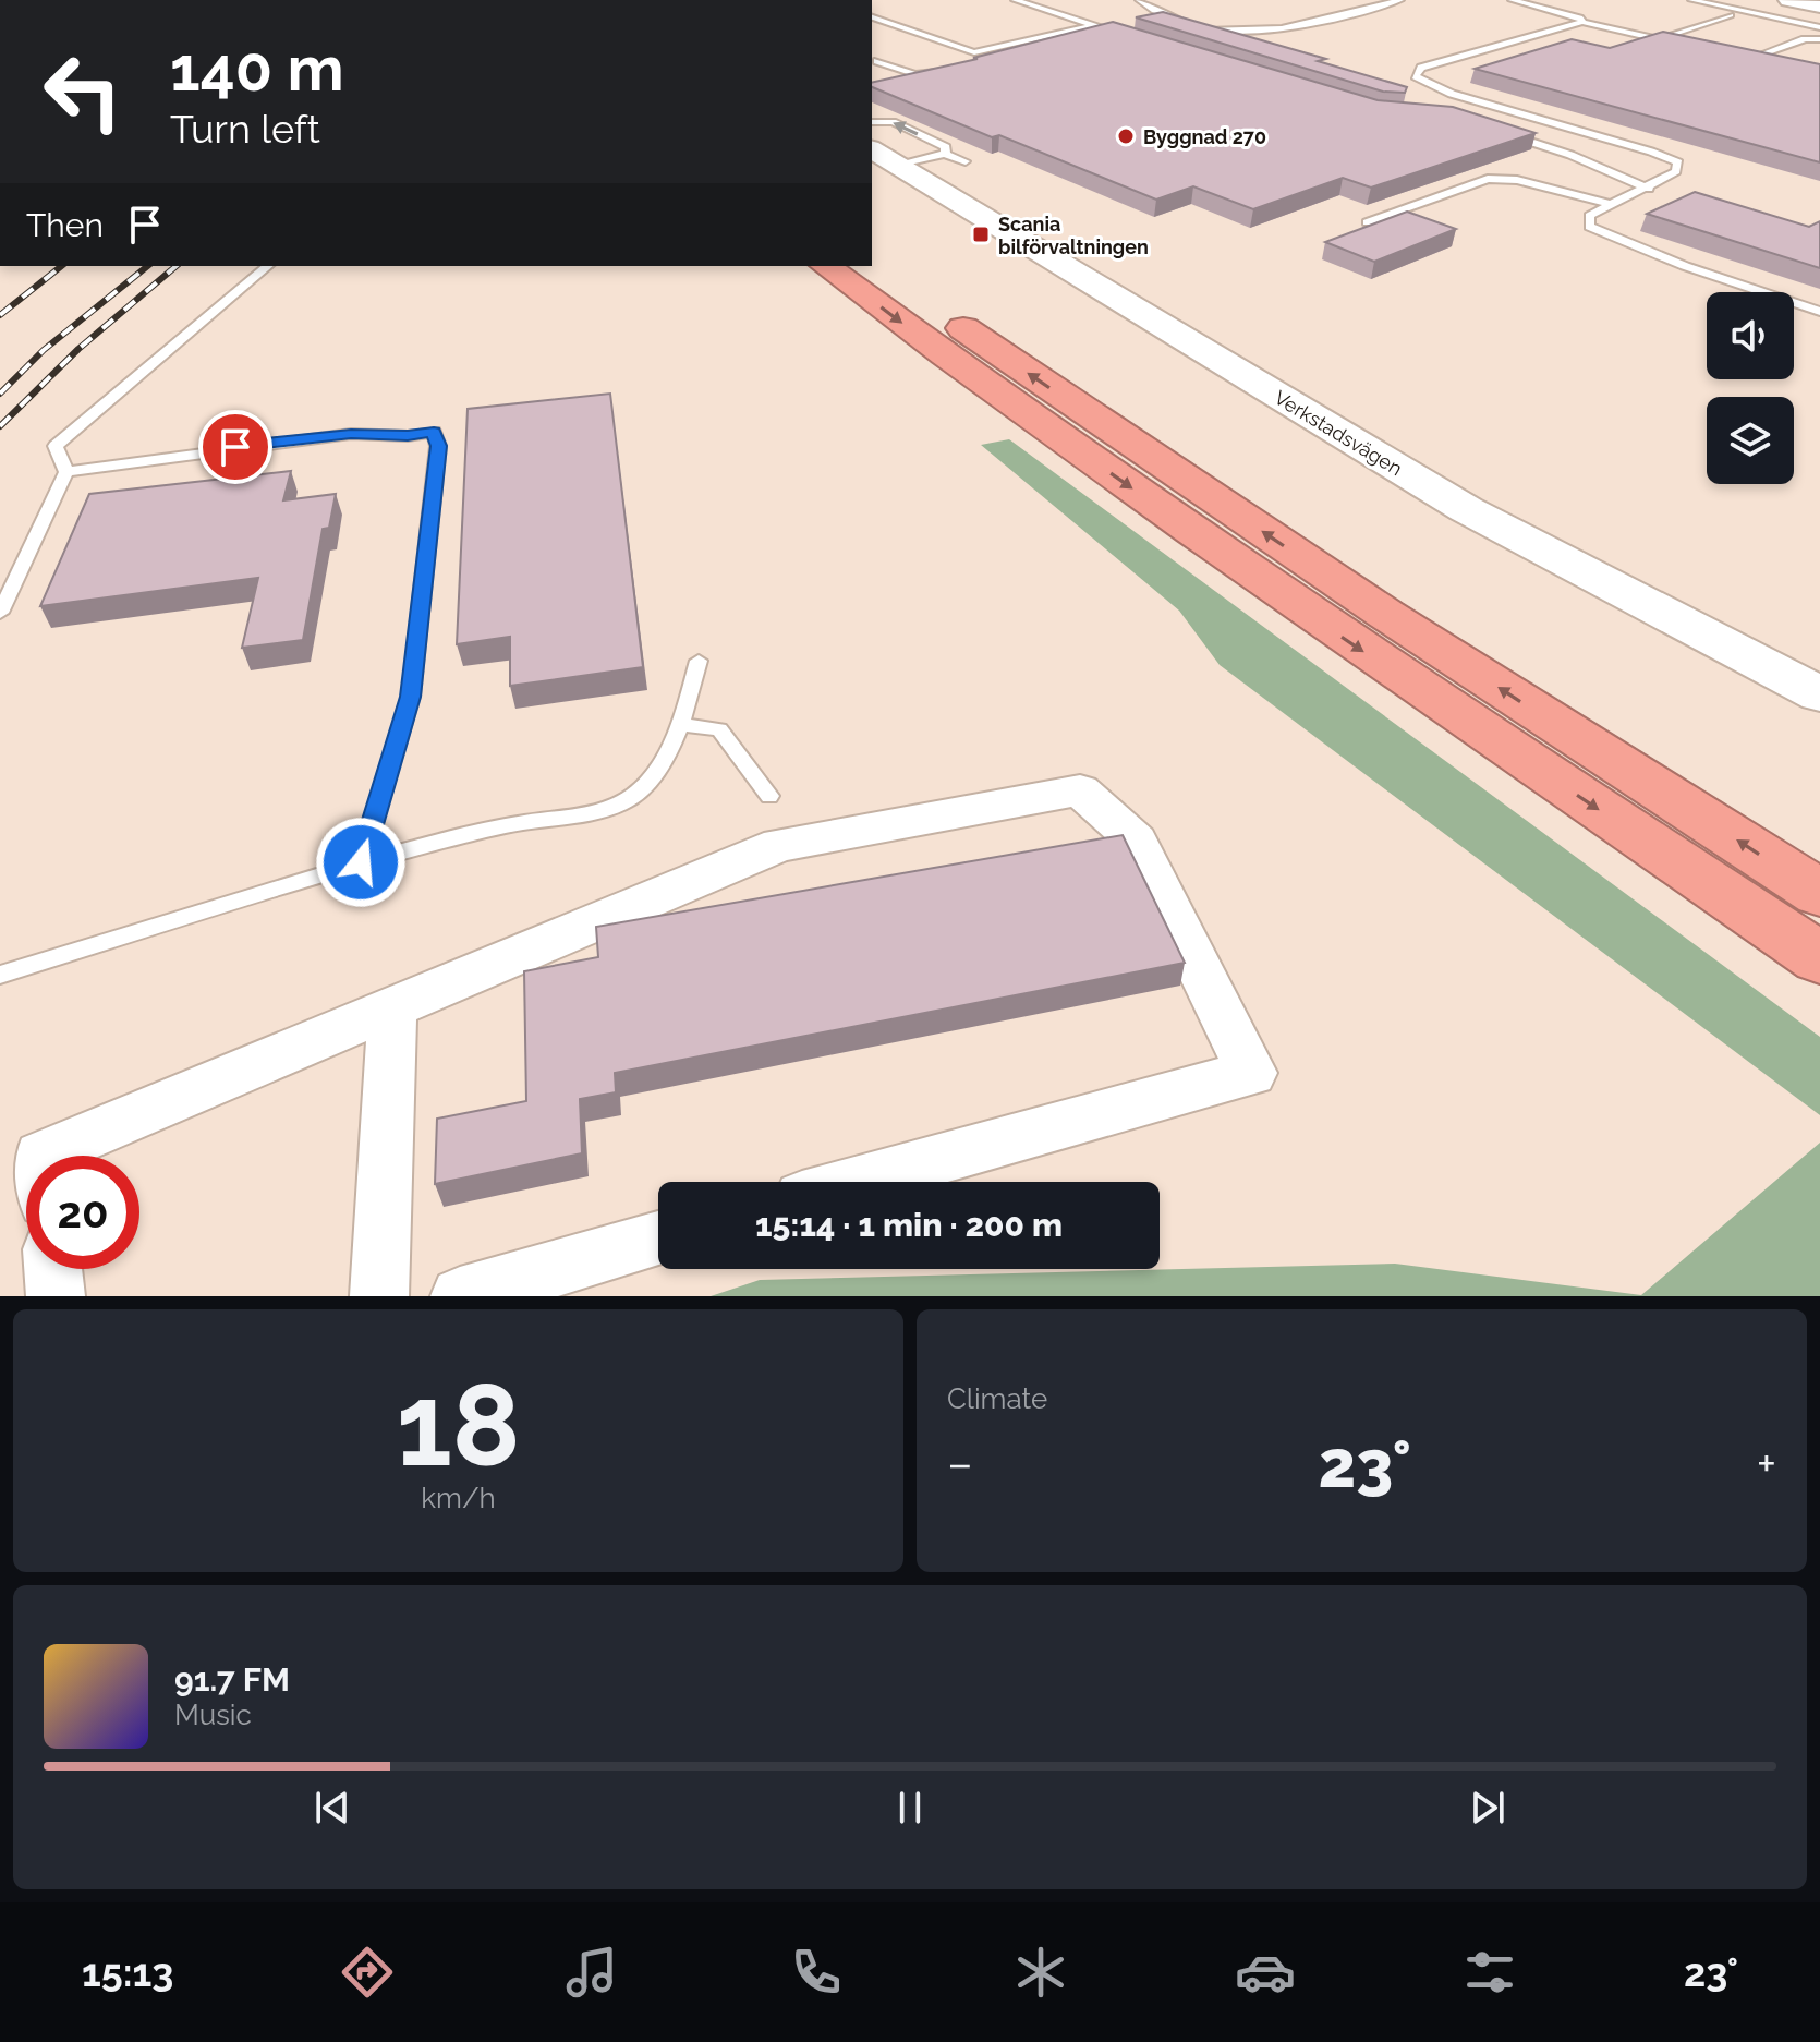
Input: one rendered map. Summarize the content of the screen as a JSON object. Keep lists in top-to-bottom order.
{
  "streets": {
    "main road": ["Verkstadsvägen"]
  },
  "places": {
    "other": ["Byggnad 270"],
    "transit": ["Scania bilförvaltningen"]
  },
  "page": {
    "turn": ["140 m", "Turn left"],
    "then": "Then",
    "limit": "20",
    "trip": "15:14 · 1 min · 200 m",
    "tile": [
      ["18", "km/h"],
      "Climate"
    ],
    "heat": ["−", "23°", "+"],
    "song": ["91.7 FM", "Music"],
    "tabs": ["15:13", "23°"]
  }
}
